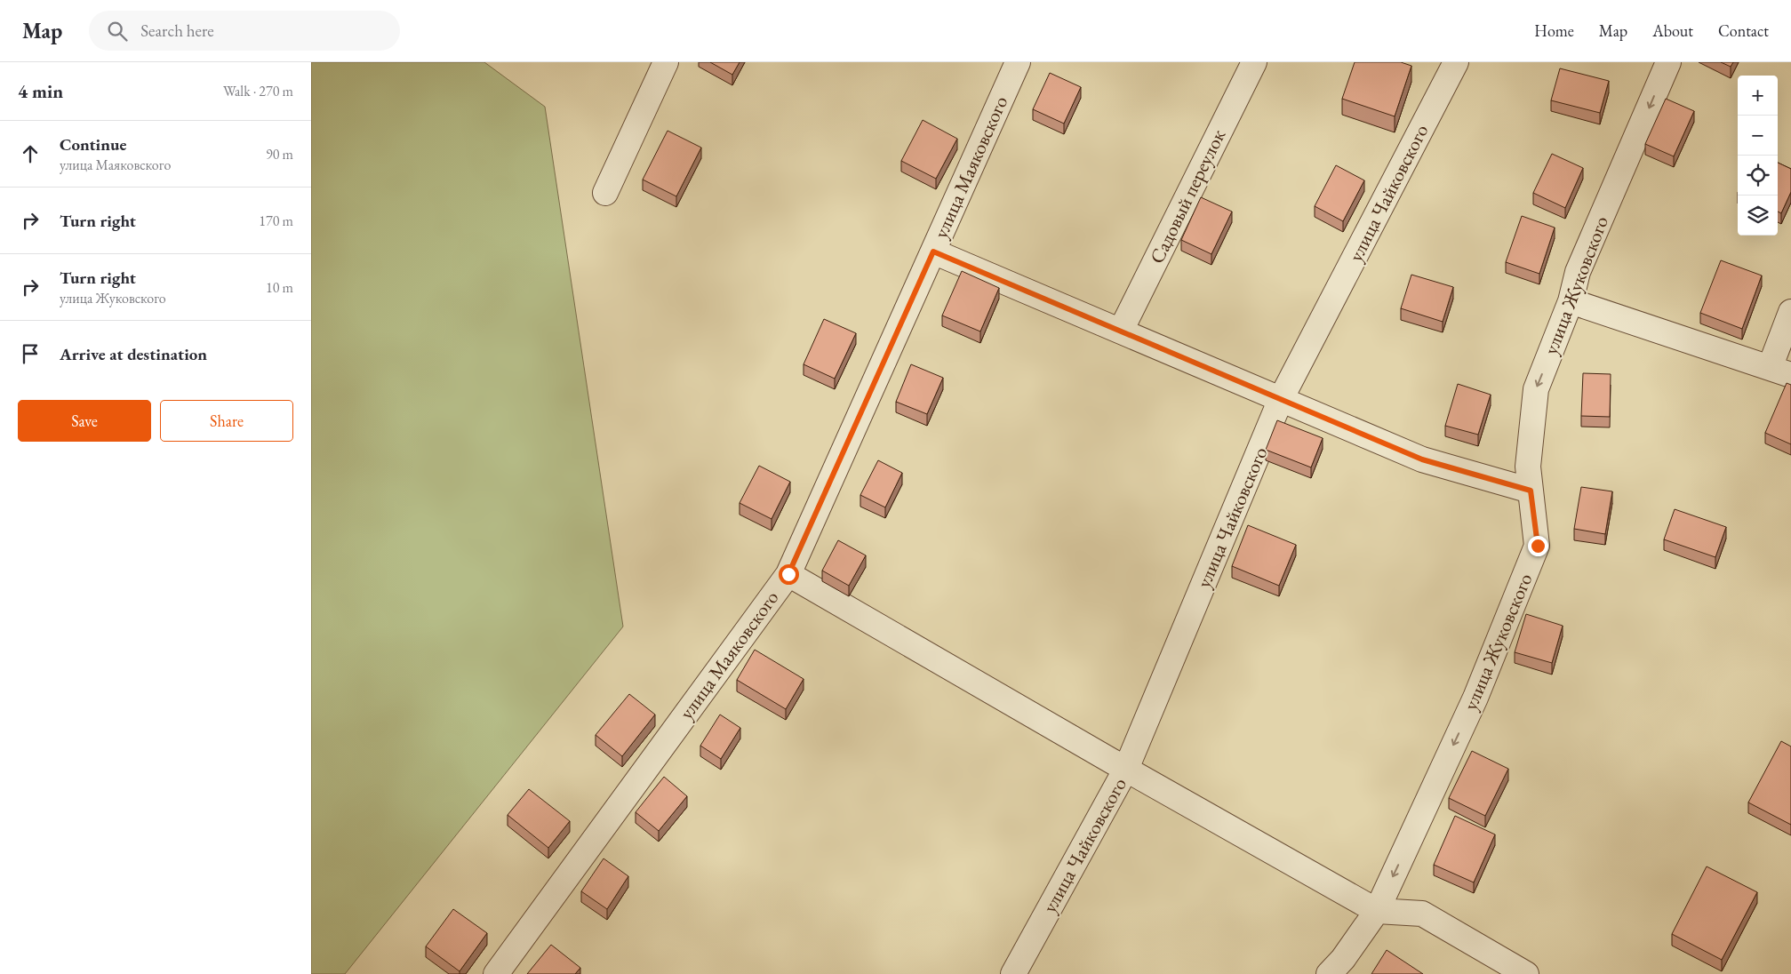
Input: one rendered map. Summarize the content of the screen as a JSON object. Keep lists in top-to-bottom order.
{
  "streets": {
    "street": [
      "улица Маяковского",
      "улица Чайковского",
      "Садовый переулок",
      "улица Жуковского"
    ]
  },
  "one_way": ["улица Жуковского"],
  "page": {
    "header": "Map",
    "search": "Search here",
    "nav": [
      "Home",
      "Map",
      "About",
      "Contact"
    ],
    "heading": ["4 min", "Walk · 270 m"],
    "map_buttons": ["+", "−"],
    "list": [
      ["Continue", "улица Маяковского", "90 m"],
      ["Turn right", "170 m"],
      ["Turn right", "улица Жуковского", "10 m"],
      "Arrive at destination"
    ],
    "buttons": ["Save", "Share"]
  }
}
